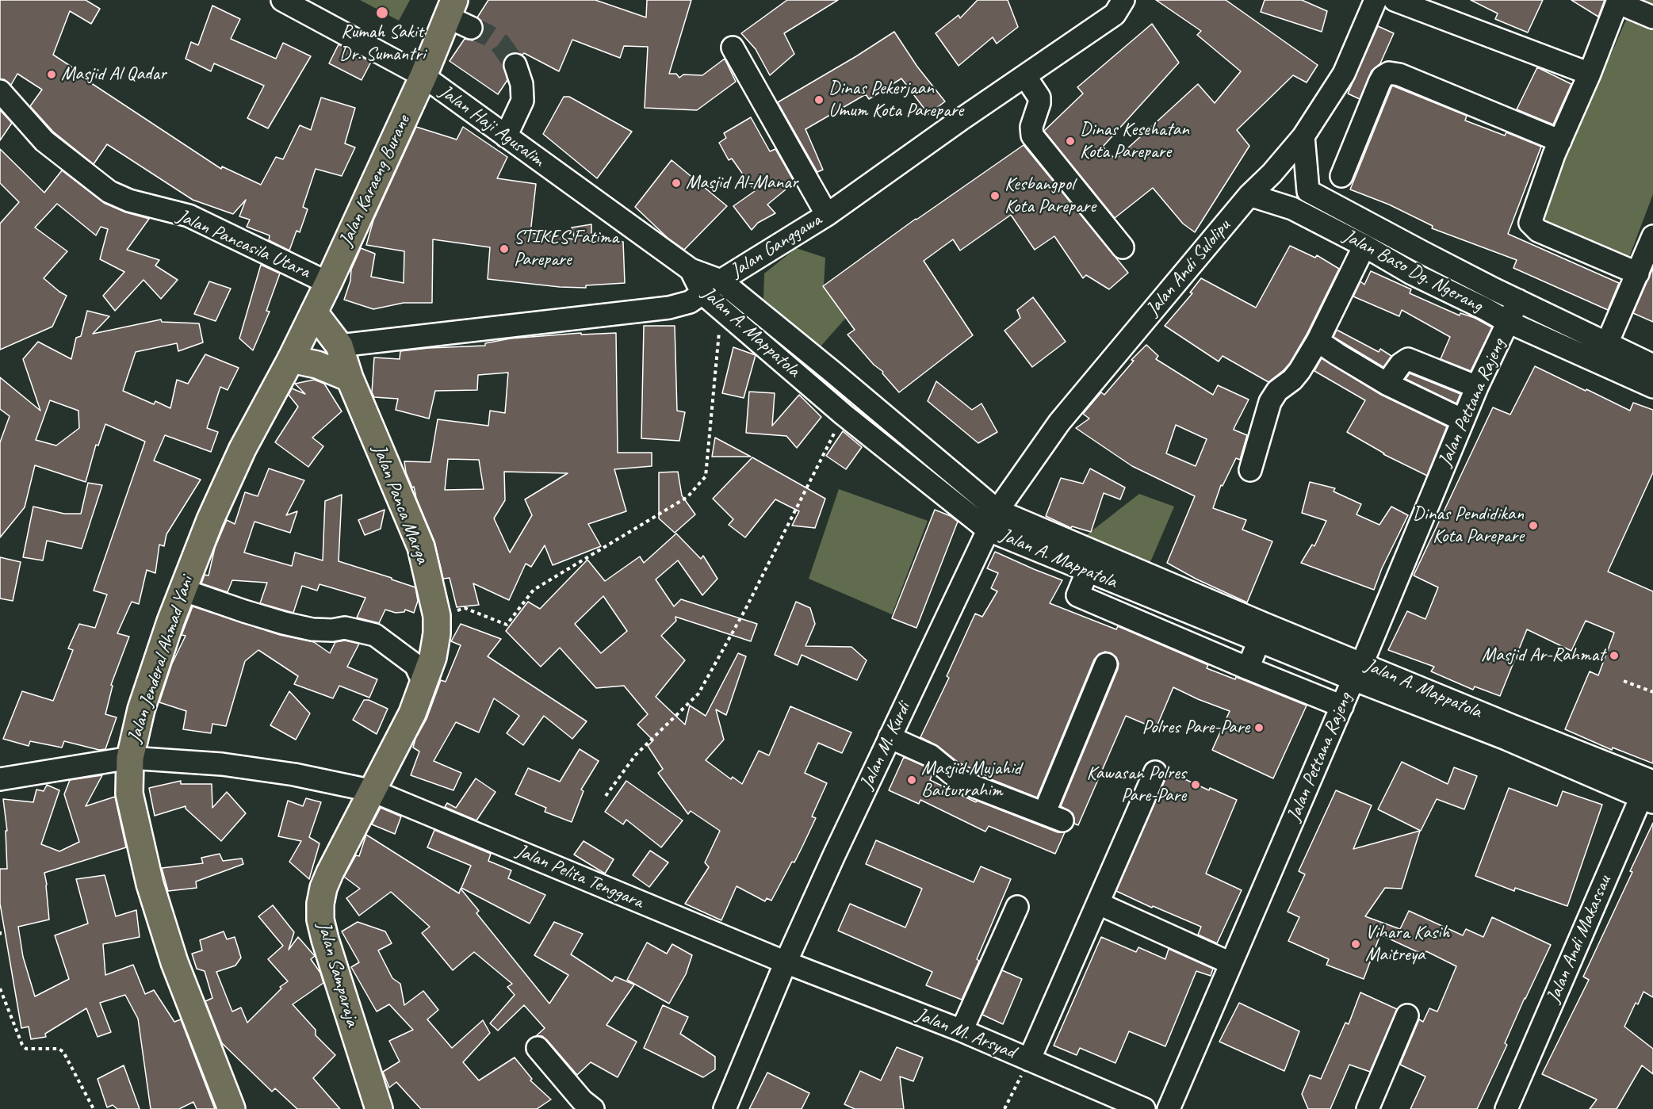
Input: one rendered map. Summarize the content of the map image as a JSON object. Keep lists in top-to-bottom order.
{
  "streets": {
    "main road": [
      "Jalan Karaeng Burane",
      "Jalan Panca Marga",
      "Jalan Jenderal Ahmad Yani",
      "Jalan Samparaja"
    ],
    "street": [
      "Jalan Haji Agusalim",
      "Jalan Pancasila Utara",
      "Jalan Ganggawa",
      "Jalan Andi Sulolipu",
      "Jalan Baso Dg. Ngerang",
      "Jalan A. Mappatola",
      "Jalan Pettana Rajeng",
      "Jalan M. Kurdi",
      "Jalan Pelita Tenggara",
      "Jalan Andi Makassau",
      "Jalan M. Arsyad"
    ]
  },
  "crossings": [
    ["Jalan Haji Agusalim", "Jalan Karaeng Burane"],
    ["Jalan Haji Agusalim", "Jalan A. Mappatola"],
    ["Jalan Karaeng Burane", "Jalan Pancasila Utara"],
    ["Jalan Karaeng Burane", "Jalan Panca Marga"],
    ["Jalan Karaeng Burane", "Jalan Jenderal Ahmad Yani"],
    ["Jalan Ganggawa", "Jalan A. Mappatola"],
    ["Jalan Ganggawa", "Jalan Panca Marga"],
    ["Jalan Andi Sulolipu", "Jalan Baso Dg. Ngerang"],
    ["Jalan Andi Sulolipu", "Jalan A. Mappatola"],
    ["Jalan Andi Sulolipu", "Jalan M. Kurdi"],
    ["Jalan Baso Dg. Ngerang", "Jalan Pettana Rajeng"],
    ["Jalan A. Mappatola", "Jalan Pettana Rajeng"],
    ["Jalan A. Mappatola", "Jalan M. Kurdi"],
    ["Jalan A. Mappatola", "Jalan Andi Makassau"],
    ["Jalan Panca Marga", "Jalan Pelita Tenggara"],
    ["Jalan Panca Marga", "Jalan Samparaja"],
    ["Jalan Jenderal Ahmad Yani", "Jalan Pelita Tenggara"],
    ["Jalan M. Kurdi", "Jalan Pelita Tenggara"],
    ["Jalan M. Kurdi", "Jalan M. Arsyad"],
    ["Jalan Pelita Tenggara", "Jalan Samparaja"],
    ["Jalan Pelita Tenggara", "Jalan M. Arsyad"]
  ],
  "places": [
    "Rumah Sakit Dr. Sumantri",
    "Masjid Al Qadar",
    "Dinas Pekerjaan Umum Kota Parepare",
    "Dinas Kesehatan Kota Parepare",
    "Masjid Al-Manar",
    "Kesbangpol Kota Parepare",
    "STIKES Fatima Parepare",
    "Dinas Pendidikan Kota Parepare",
    "Masjid Ar-Rahmat",
    "Polres Pare-Pare",
    "Masjid Mujahid Baiturrahim",
    "Kawasan Polres Pare-Pare",
    "Vihara Kasih Maitreya"
  ]
}
